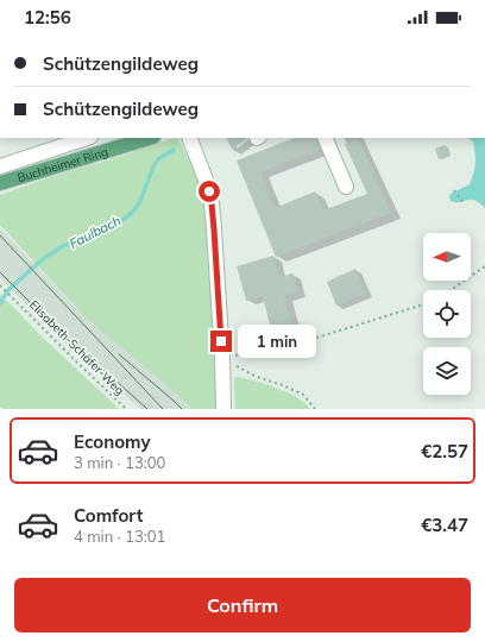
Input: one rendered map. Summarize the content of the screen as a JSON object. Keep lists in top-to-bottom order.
{
  "streets": {
    "main road": ["Buchheimer Ring"],
    "path": ["Elisabeth-Schäfer-Weg"]
  },
  "water": ["Faulbach"],
  "north": "left",
  "page": {
    "status": "12:56",
    "banner": ["Schützengildeweg", "Schützengildeweg"],
    "bubble": "1 min",
    "list": [
      {
        "name": "Economy",
        "note": "3 min · 13:00",
        "value": "€2.57"
      },
      {
        "name": "Comfort",
        "note": "4 min · 13:01",
        "value": "€3.47"
      }
    ],
    "buttons": "Confirm"
  }
}
